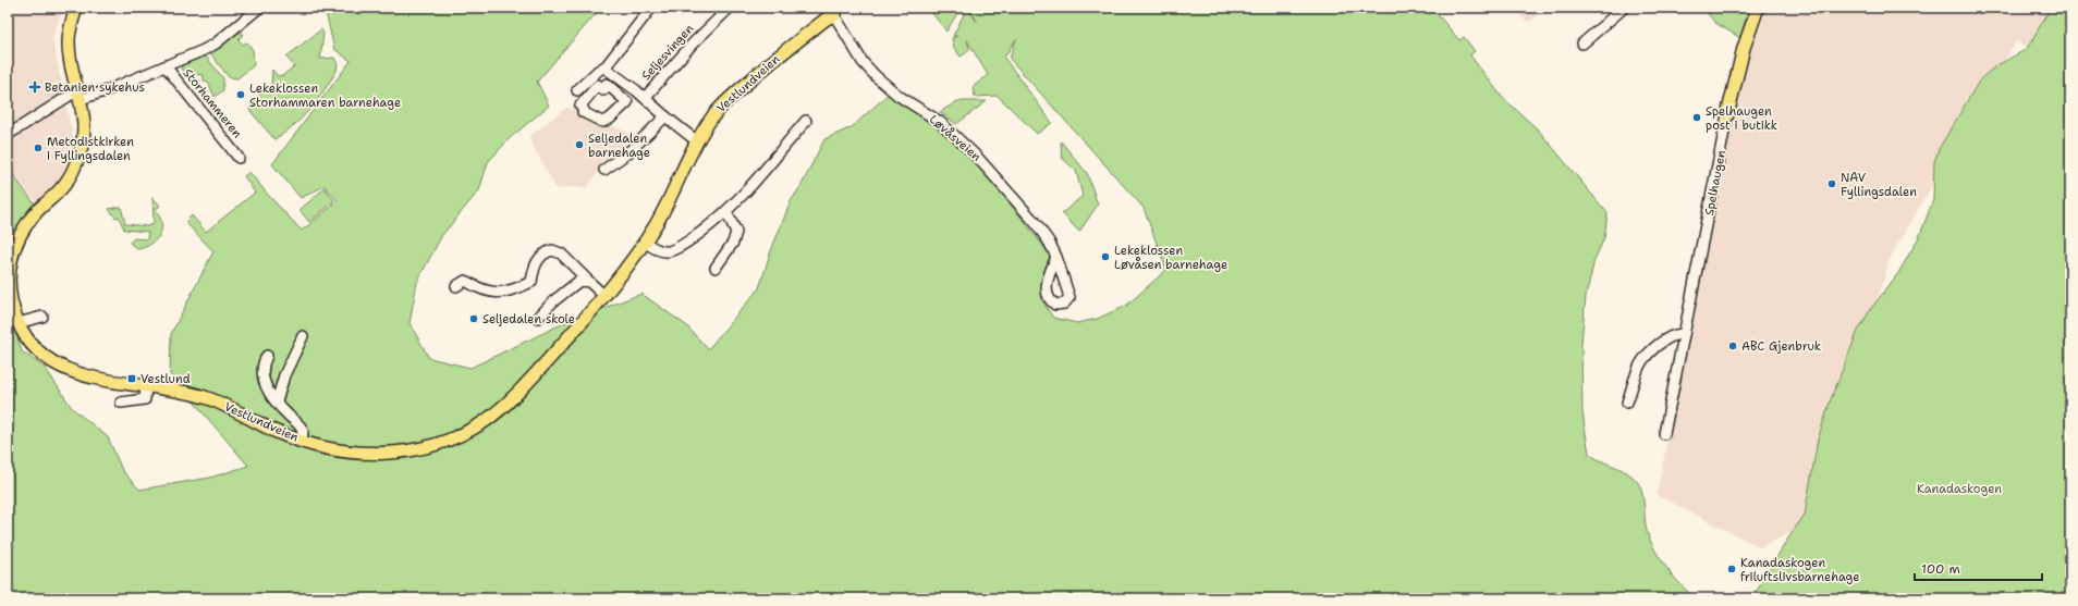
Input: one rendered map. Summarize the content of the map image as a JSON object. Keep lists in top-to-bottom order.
{
  "streets": {
    "main road": ["Vestlundveien", "Spelhaugen"],
    "street": ["Seljesvingen", "Storhammeren", "Løvåsveien"]
  },
  "crossings": [
    ["Seljesvingen", "Vestlundveien"],
    ["Vestlundveien", "Storhammeren"],
    ["Vestlundveien", "Løvåsveien"]
  ],
  "parks": ["Kanadaskogen"],
  "places": {
    "health": ["Betanien sykehus"],
    "other": [
      "Lekeklossen Storhammaren barnehage",
      "Spelhaugen post i butikk",
      "Seljedalen barnehage",
      "Metodistkirken i Fyllingsdalen",
      "NAV Fyllingsdalen",
      "Lekeklossen Løvåsen barnehage",
      "Seljedalen skole",
      "ABC Gjenbruk",
      "Kanadaskogen friluftslivsbarnehage"
    ],
    "transit": ["Vestlund"]
  },
  "scale_bar": "100 m"
}
